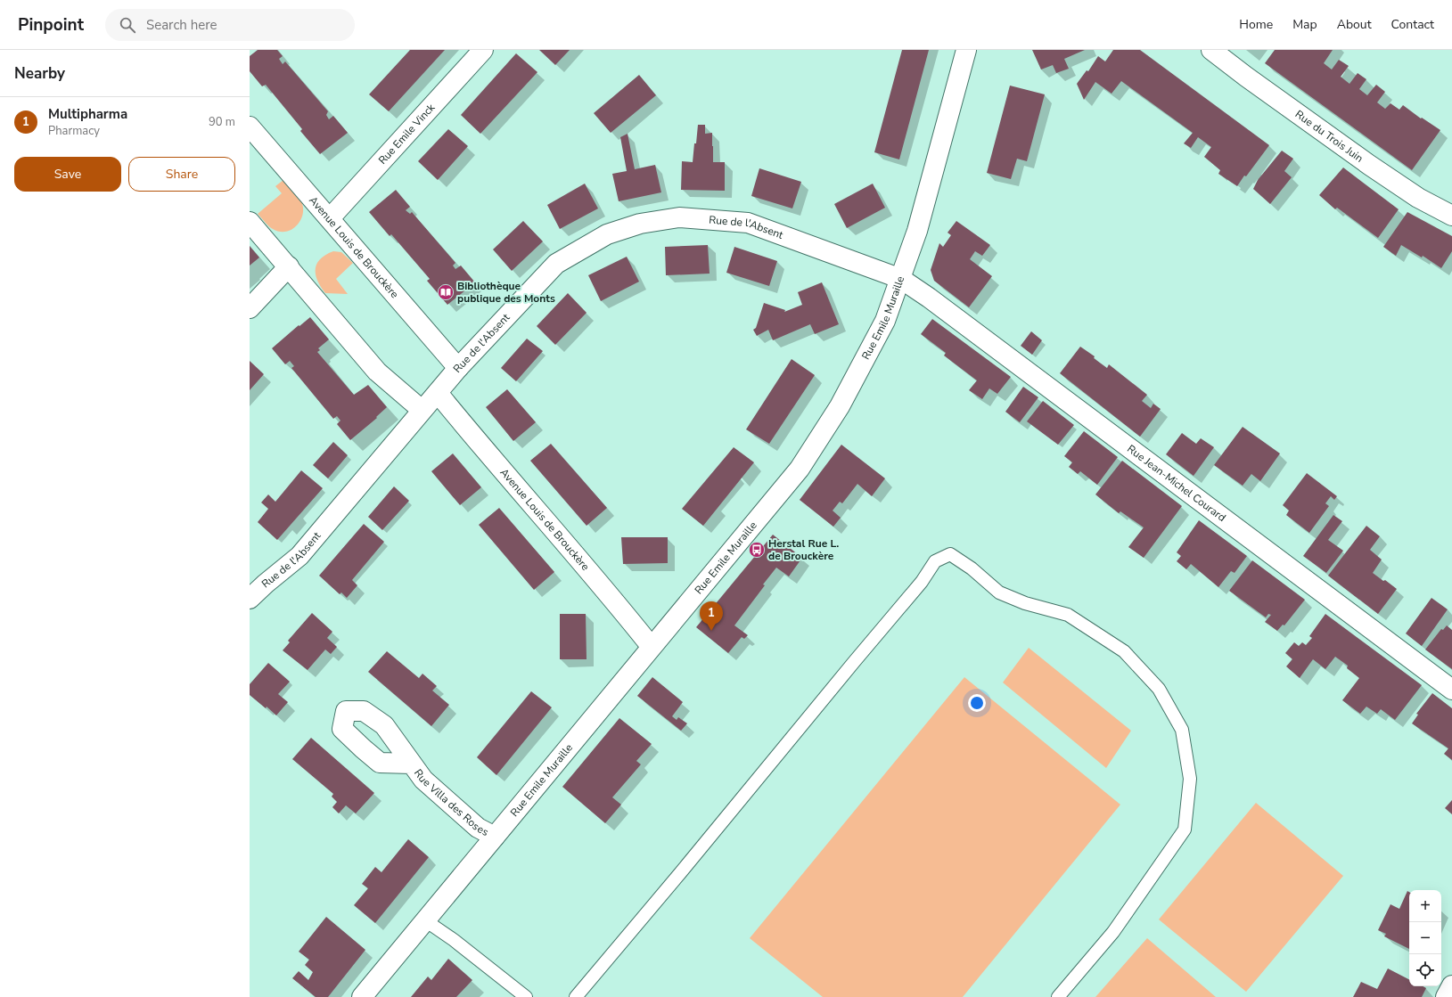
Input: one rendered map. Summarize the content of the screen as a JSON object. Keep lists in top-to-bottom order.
{
  "streets": {
    "street": [
      "Rue Emile Vinck",
      "Rue du Trois Juin",
      "Rue de l'Absent",
      "Avenue Louis de Brouckère",
      "Rue Emile Muraille",
      "Rue Jean-Michel Courard",
      "Rue Villa des Roses"
    ]
  },
  "crossings": [
    ["Rue Emile Vinck", "Avenue Louis de Brouckère"],
    ["Rue de l'Absent", "Avenue Louis de Brouckère"],
    ["Rue de l'Absent", "Rue Emile Muraille"],
    ["Rue de l'Absent", "Rue Jean-Michel Courard"],
    ["Avenue Louis de Brouckère", "Rue Emile Muraille"],
    ["Rue Emile Muraille", "Rue Jean-Michel Courard"],
    ["Rue Emile Muraille", "Rue Villa des Roses"]
  ],
  "places": {
    "library": ["Bibliothèque publique des Monts"],
    "bus stop": ["Herstal Rue L. de Brouckère"]
  },
  "page": {
    "header": "Pinpoint",
    "search": "Search here",
    "nav": [
      "Home",
      "Map",
      "About",
      "Contact"
    ],
    "heading": "Nearby",
    "list": [
      {
        "mark": "1",
        "name": "Multipharma",
        "note": "Pharmacy",
        "value": "90 m"
      }
    ],
    "buttons": ["Save", "Share"],
    "pins": "1",
    "map_buttons": ["+", "−"]
  }
}
